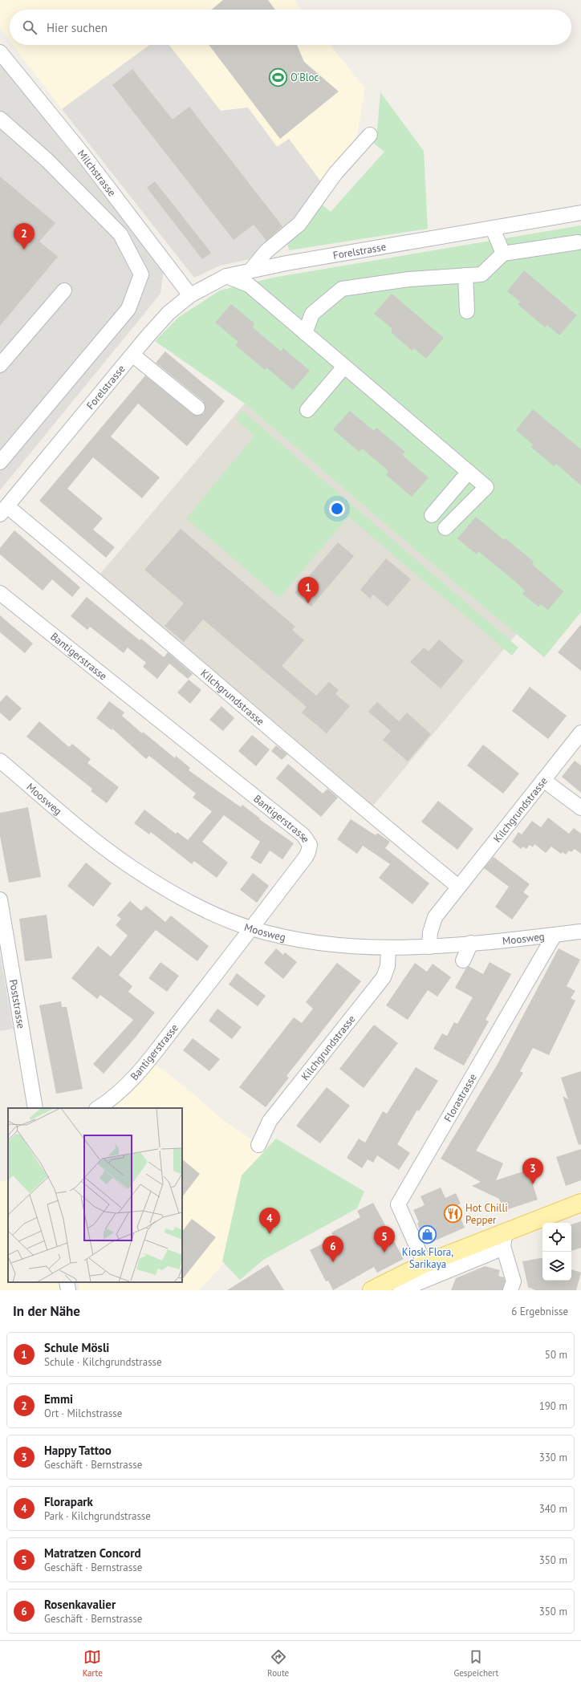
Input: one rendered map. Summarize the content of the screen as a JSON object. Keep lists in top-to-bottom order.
{
  "streets": {
    "street": [
      "Milchstrasse",
      "Forelstrasse",
      "Bantigerstrasse",
      "Kilchgrundstrasse",
      "Moosweg",
      "Poststrasse",
      "Florastrasse"
    ]
  },
  "crossings": [
    ["Milchstrasse", "Forelstrasse"],
    ["Forelstrasse", "Kilchgrundstrasse"],
    ["Bantigerstrasse", "Moosweg"],
    ["Kilchgrundstrasse", "Moosweg"],
    ["Moosweg", "Florastrasse"]
  ],
  "places": {
    "sports": ["O'Bloc"],
    "restaurant": ["Hot Chilli Pepper"],
    "shop": ["Kiosk Flora, Sarikaya"]
  },
  "page": {
    "search": "Hier suchen",
    "pins": [
      "2",
      "1",
      "3",
      "4",
      "5",
      "6"
    ],
    "heading": ["In der Nähe", "6 Ergebnisse"],
    "list": [
      {
        "mark": "1",
        "name": "Schule Mösli",
        "note": "Schule · Kilchgrundstrasse",
        "value": "50 m"
      },
      {
        "mark": "2",
        "name": "Emmi",
        "note": "Ort · Milchstrasse",
        "value": "190 m"
      },
      {
        "mark": "3",
        "name": "Happy Tattoo",
        "note": "Geschäft · Bernstrasse",
        "value": "330 m"
      },
      {
        "mark": "4",
        "name": "Florapark",
        "note": "Park · Kilchgrundstrasse",
        "value": "340 m"
      },
      {
        "mark": "5",
        "name": "Matratzen Concord",
        "note": "Geschäft · Bernstrasse",
        "value": "350 m"
      },
      {
        "mark": "6",
        "name": "Rosenkavalier",
        "note": "Geschäft · Bernstrasse",
        "value": "350 m"
      }
    ],
    "nav": ["Karte", "Route", "Gespeichert"]
  }
}
